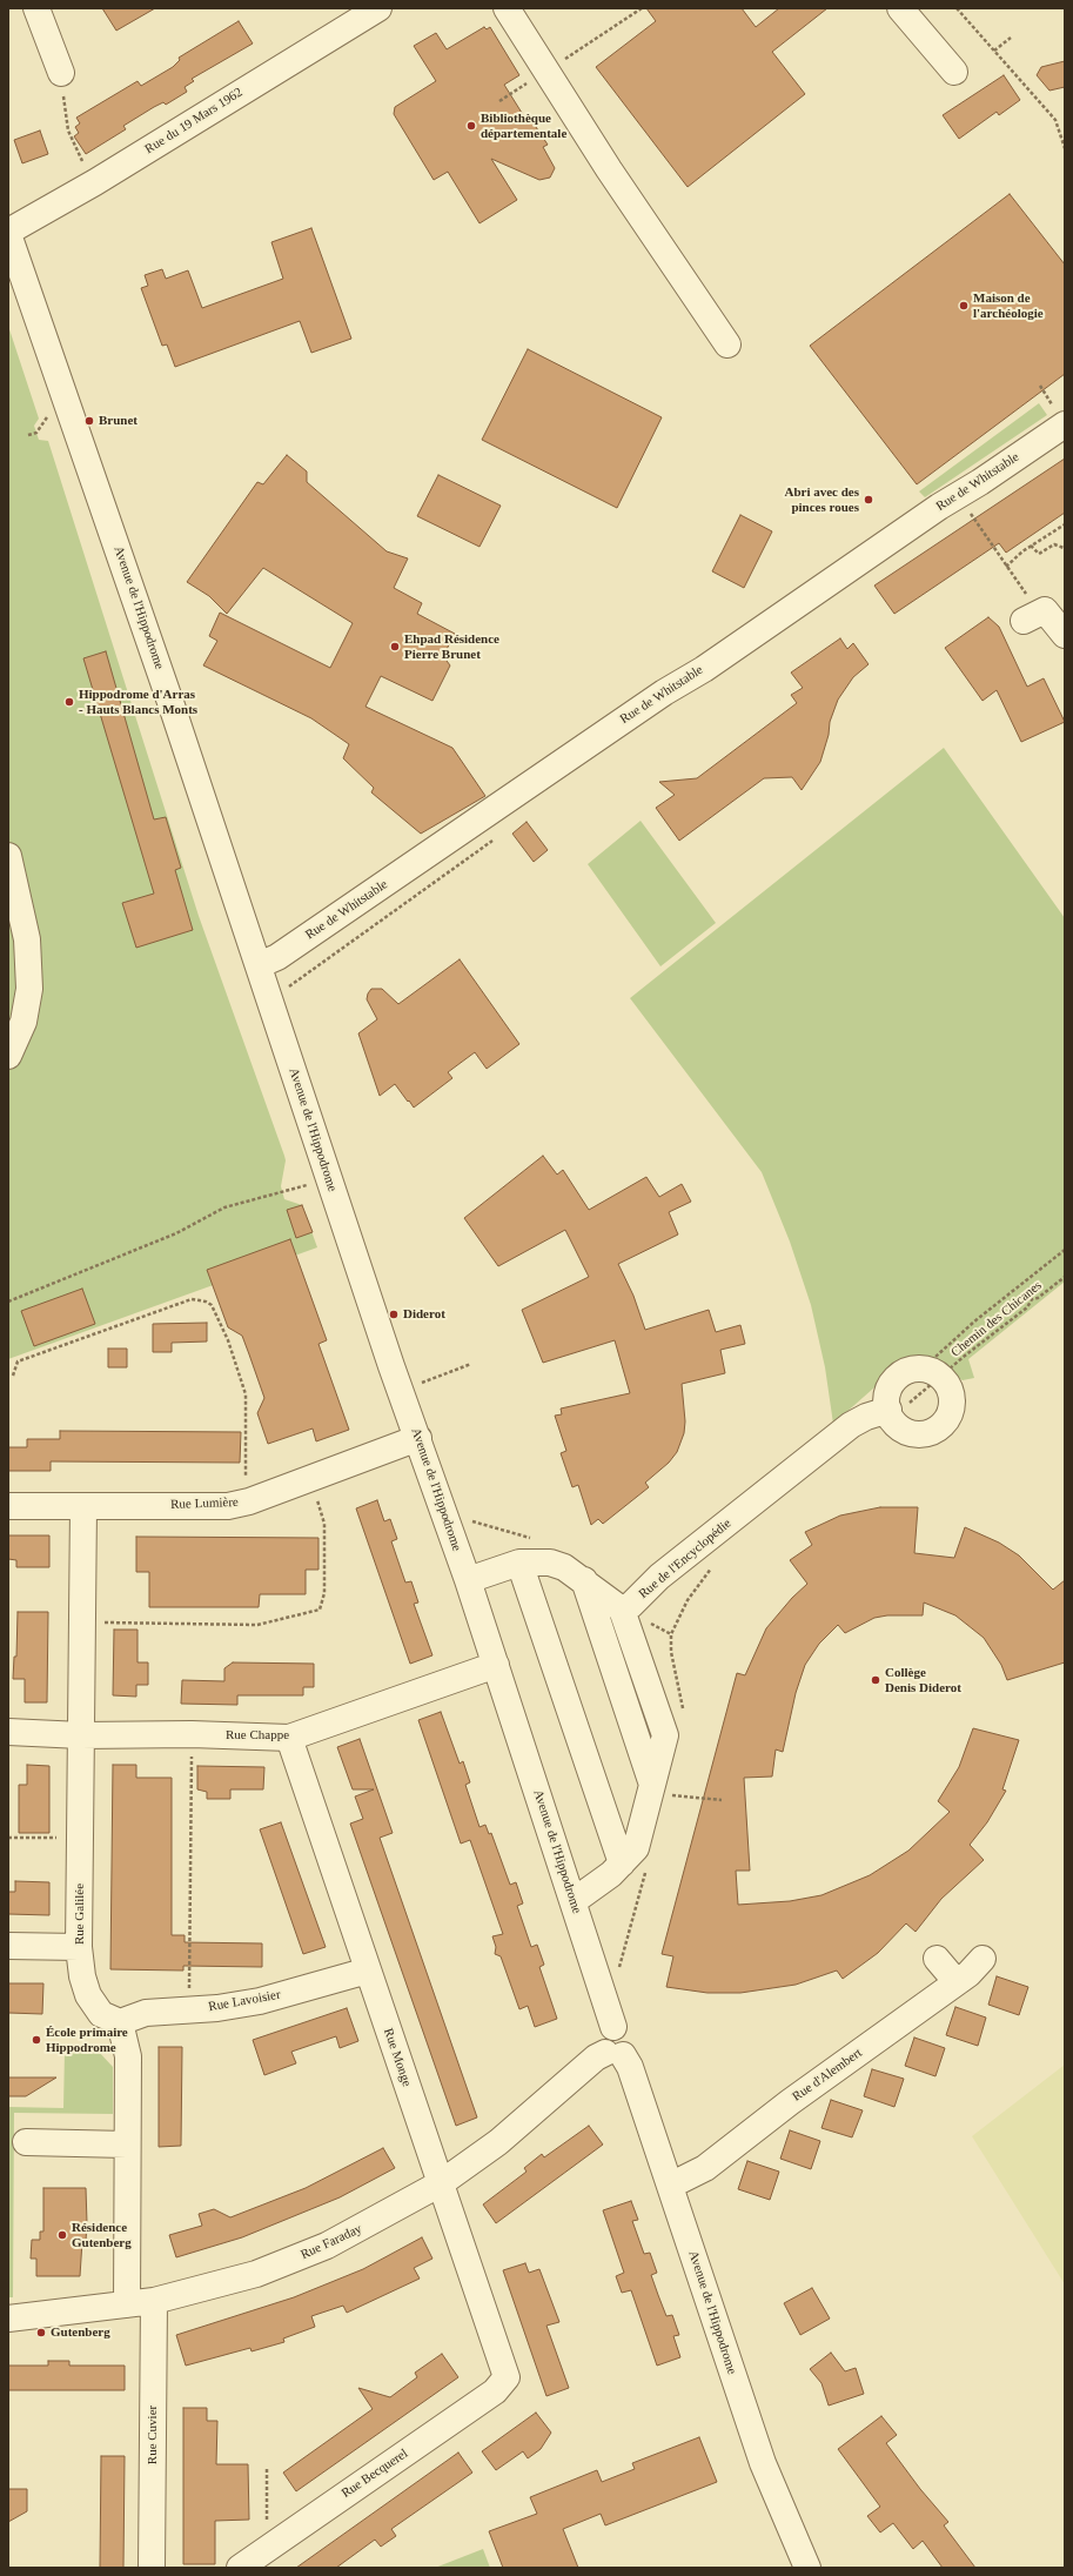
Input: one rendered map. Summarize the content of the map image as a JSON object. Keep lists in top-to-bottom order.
{
  "streets": {
    "street": [
      "Rue du 19 Mars 1962",
      "Rue de Whitstable",
      "Avenue de l'Hippodrome",
      "Rue Lumière",
      "Rue de l'Encyclopédie",
      "Rue Chappe",
      "Rue Galilée",
      "Rue Lavoisier",
      "Rue Monge",
      "Rue d'Alembert",
      "Rue Faraday",
      "Rue Cuvier",
      "Rue Becquerel"
    ],
    "path": ["Chemin des Chicanes"]
  },
  "crossings": [
    ["Rue du 19 Mars 1962", "Avenue de l'Hippodrome"],
    ["Rue de Whitstable", "Avenue de l'Hippodrome"],
    ["Avenue de l'Hippodrome", "Rue Lumière"],
    ["Avenue de l'Hippodrome", "Rue Chappe"],
    ["Avenue de l'Hippodrome", "Rue d'Alembert"],
    ["Avenue de l'Hippodrome", "Rue Faraday"],
    ["Rue Lumière", "Rue Galilée"],
    ["Rue Chappe", "Rue Galilée"],
    ["Rue Chappe", "Rue Monge"],
    ["Rue Galilée", "Rue Lavoisier"],
    ["Rue Lavoisier", "Rue Monge"],
    ["Rue Monge", "Rue Faraday"],
    ["Rue Monge", "Rue Becquerel"],
    ["Rue Faraday", "Rue Cuvier"]
  ],
  "places": [
    "Bibliothèque départementale",
    "Maison de l'archéologie",
    "Brunet",
    "Abri avec des pinces roues",
    "Ehpad Résidence Pierre Brunet",
    "Hippodrome d'Arras - Hauts Blancs Monts",
    "Diderot",
    "Collège Denis Diderot",
    "École primaire Hippodrome",
    "Résidence Gutenberg",
    "Gutenberg"
  ]
}
